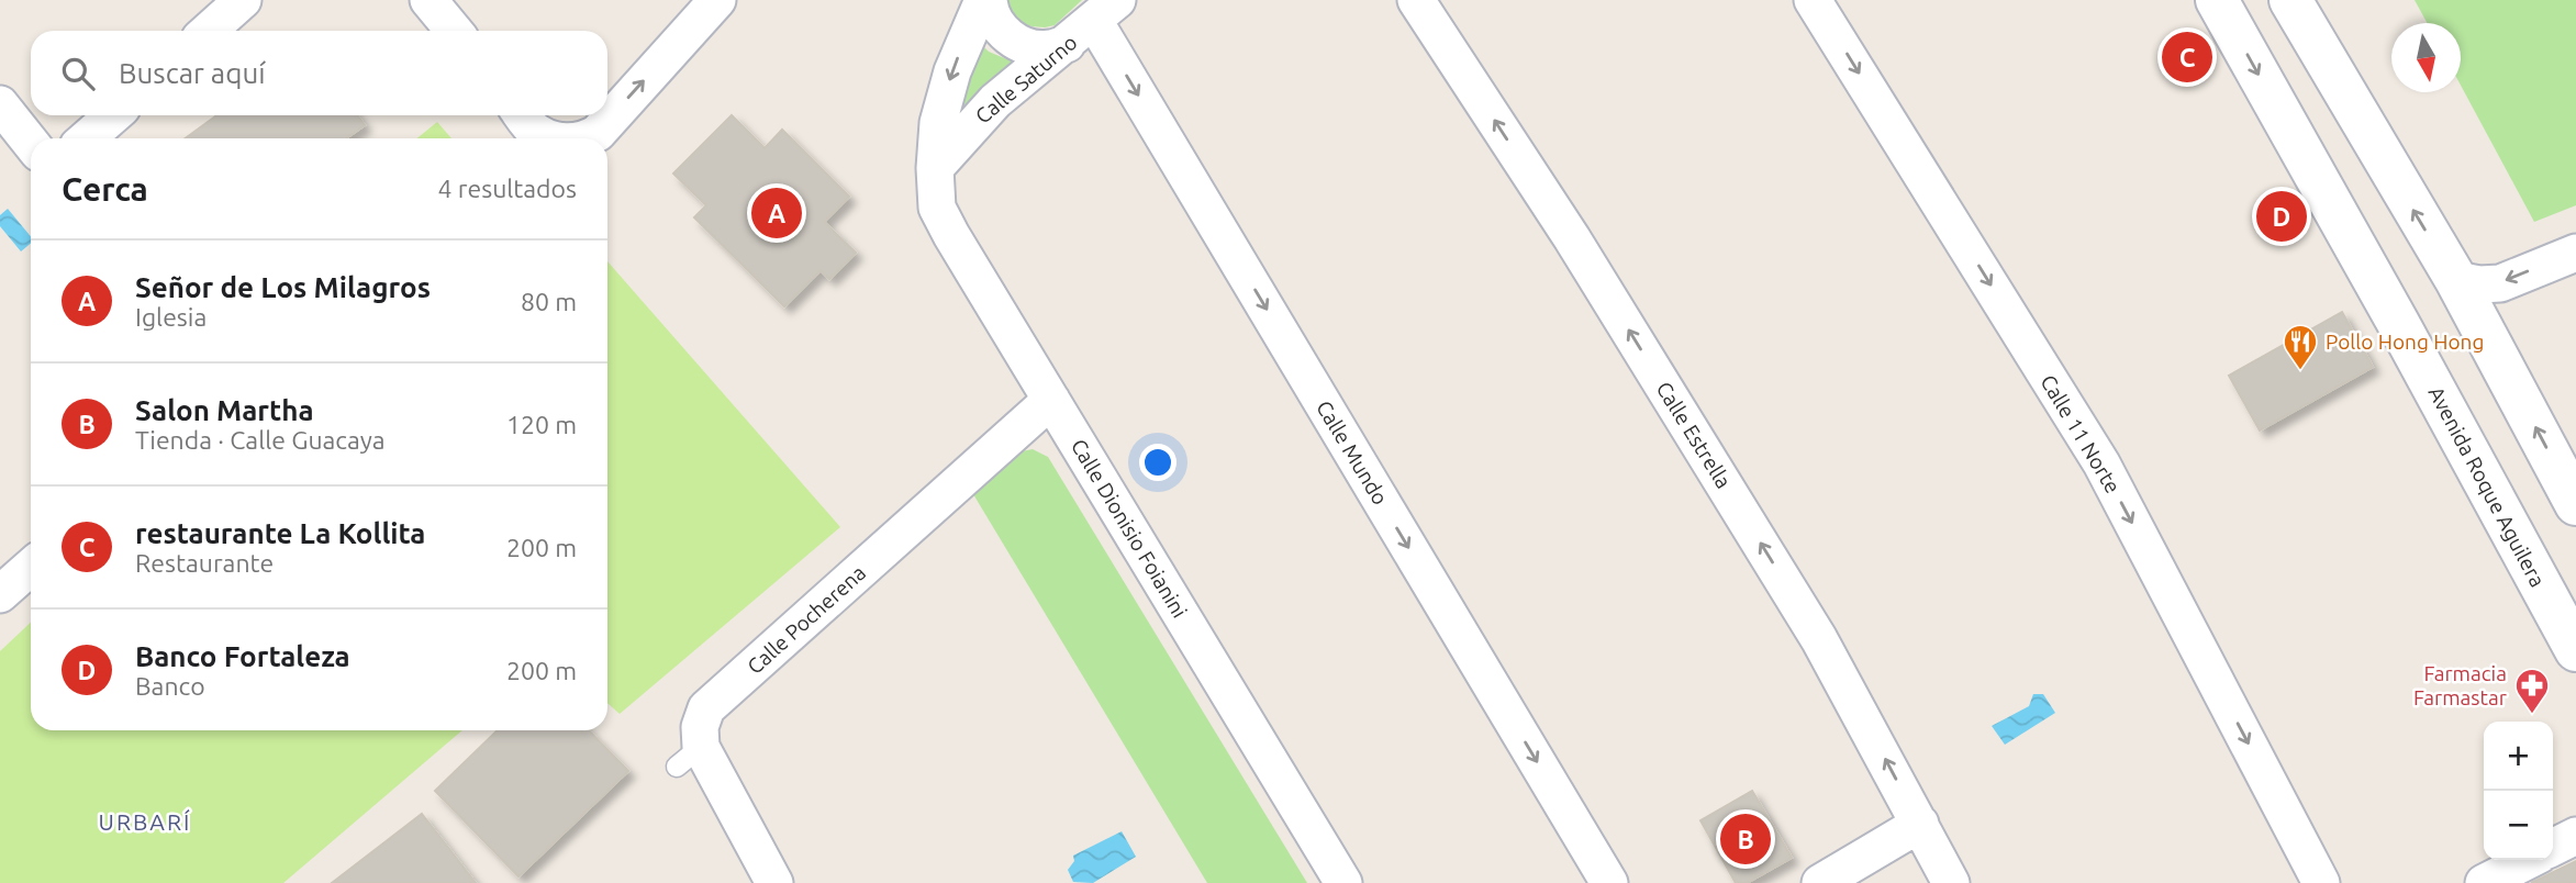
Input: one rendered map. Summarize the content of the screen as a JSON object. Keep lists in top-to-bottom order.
{
  "streets": {
    "main road": ["Avenida Roque Aguilera"],
    "street": [
      "Calle Saturno",
      "Calle 11 Norte",
      "Calle Estrella",
      "Calle Mundo",
      "Calle Dionisio Foianini",
      "Calle Pocherena"
    ]
  },
  "crossings": [
    ["Calle Saturno", "Calle Mundo"],
    ["Calle Saturno", "Calle Dionisio Foianini"],
    ["Calle Dionisio Foianini", "Calle Pocherena"]
  ],
  "one_way": [
    "Calle Saturno",
    "Calle 11 Norte",
    "Calle Estrella",
    "Calle Mundo"
  ],
  "districts": ["URBARÍ"],
  "places": {
    "restaurant": ["Pollo Hong Hong"],
    "pharmacy": ["Farmacia Farmastar"]
  },
  "north": "bottom",
  "page": {
    "pins": [
      "C",
      "A",
      "D",
      "B"
    ],
    "search": "Buscar aquí",
    "heading": ["Cerca", "4 resultados"],
    "list": [
      {
        "mark": "A",
        "name": "Señor de Los Milagros",
        "note": "Iglesia",
        "value": "80 m"
      },
      {
        "mark": "B",
        "name": "Salon Martha",
        "note": "Tienda · Calle Guacaya",
        "value": "120 m"
      },
      {
        "mark": "C",
        "name": "restaurante La Kollita",
        "note": "Restaurante",
        "value": "200 m"
      },
      {
        "mark": "D",
        "name": "Banco Fortaleza",
        "note": "Banco",
        "value": "200 m"
      }
    ],
    "map_buttons": ["+", "−"]
  }
}
